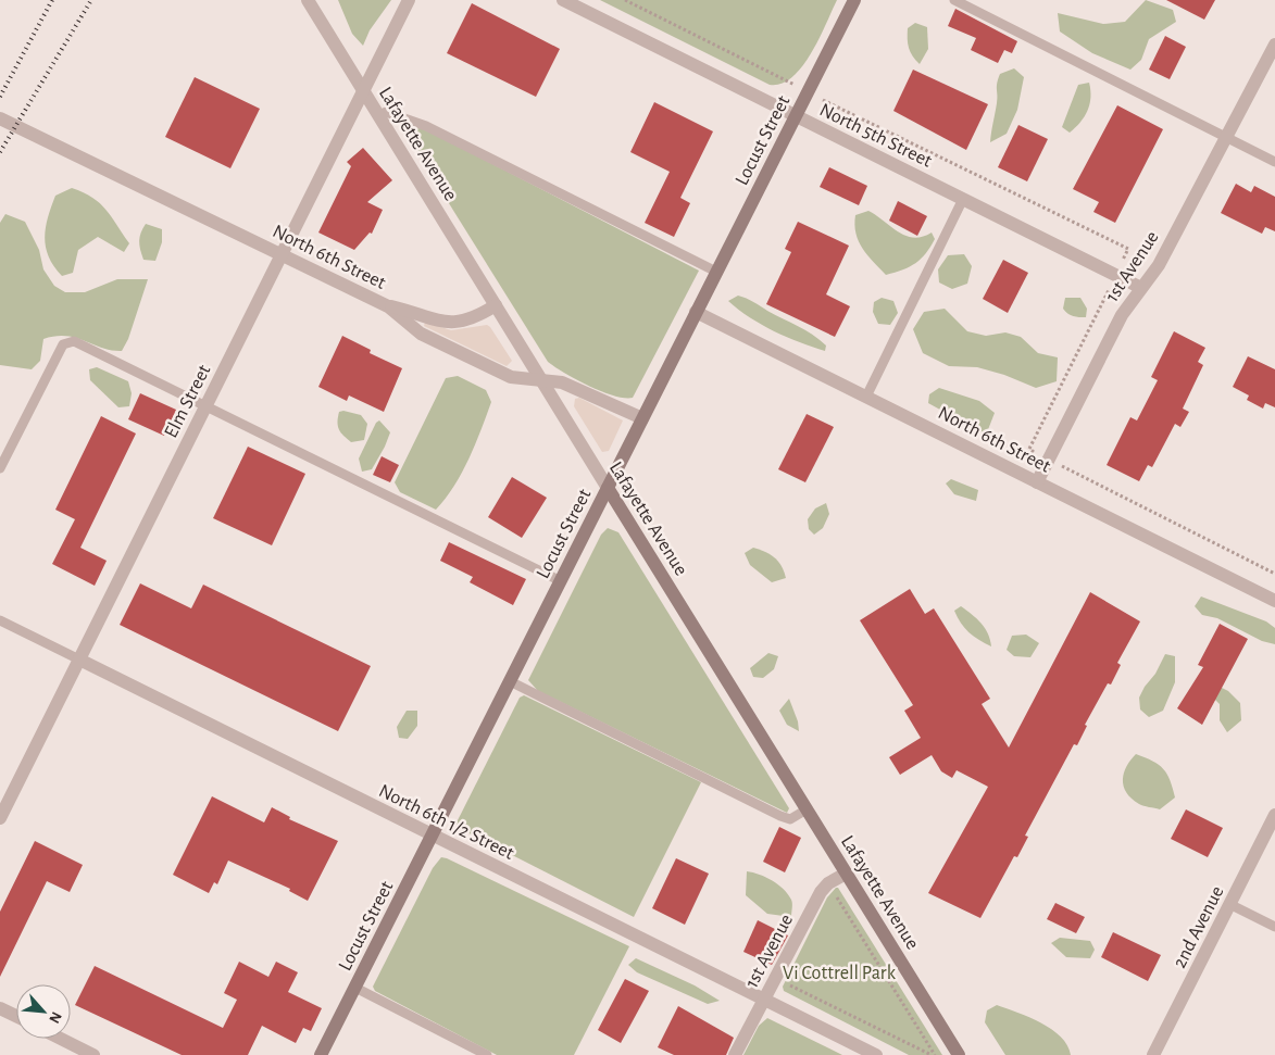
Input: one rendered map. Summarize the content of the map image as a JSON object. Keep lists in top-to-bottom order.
{
  "streets": {
    "street": [
      "North 5th Street",
      "Locust Street",
      "Lafayette Avenue",
      "North 6th Street",
      "1st Avenue",
      "Elm Street",
      "North 6th 1/2 Street",
      "2nd Avenue"
    ]
  },
  "crossings": [
    ["North 5th Street", "Locust Street"],
    ["North 5th Street", "1st Avenue"],
    ["Locust Street", "Lafayette Avenue"],
    ["Locust Street", "North 6th Street"],
    ["Locust Street", "North 6th 1/2 Street"],
    ["Lafayette Avenue", "North 6th Street"],
    ["Lafayette Avenue", "1st Avenue"],
    ["Lafayette Avenue", "Elm Street"],
    ["North 6th Street", "1st Avenue"],
    ["North 6th Street", "Elm Street"],
    ["1st Avenue", "North 6th 1/2 Street"],
    ["Elm Street", "North 6th 1/2 Street"]
  ],
  "parks": ["Vi Cottrell Park"],
  "north": "bottom right"
}
